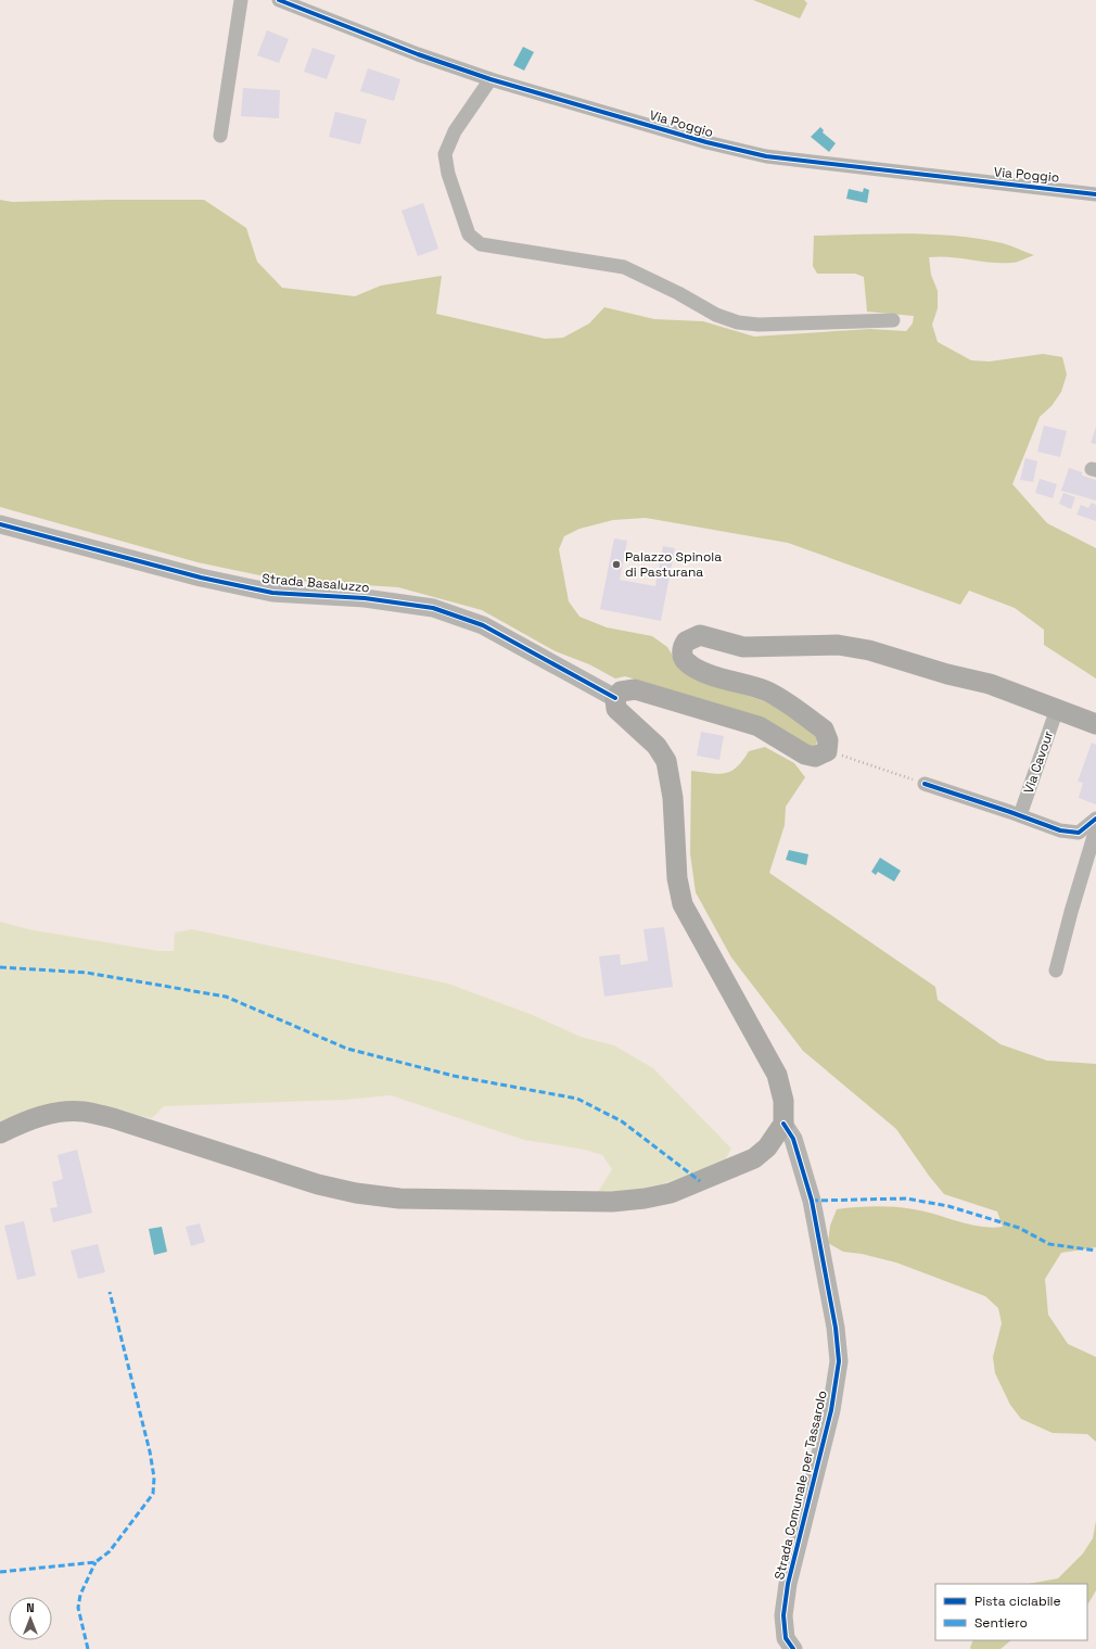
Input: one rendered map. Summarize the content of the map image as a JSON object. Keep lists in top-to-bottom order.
{
  "streets": {
    "street": [
      "Via Poggio",
      "Strada Basaluzzo",
      "Via Cavour",
      "Strada Comunale per Tassarolo"
    ]
  },
  "places": ["Palazzo Spinola di Pasturana"],
  "legend": ["Pista ciclabile", "Sentiero"],
  "north": "top"
}
